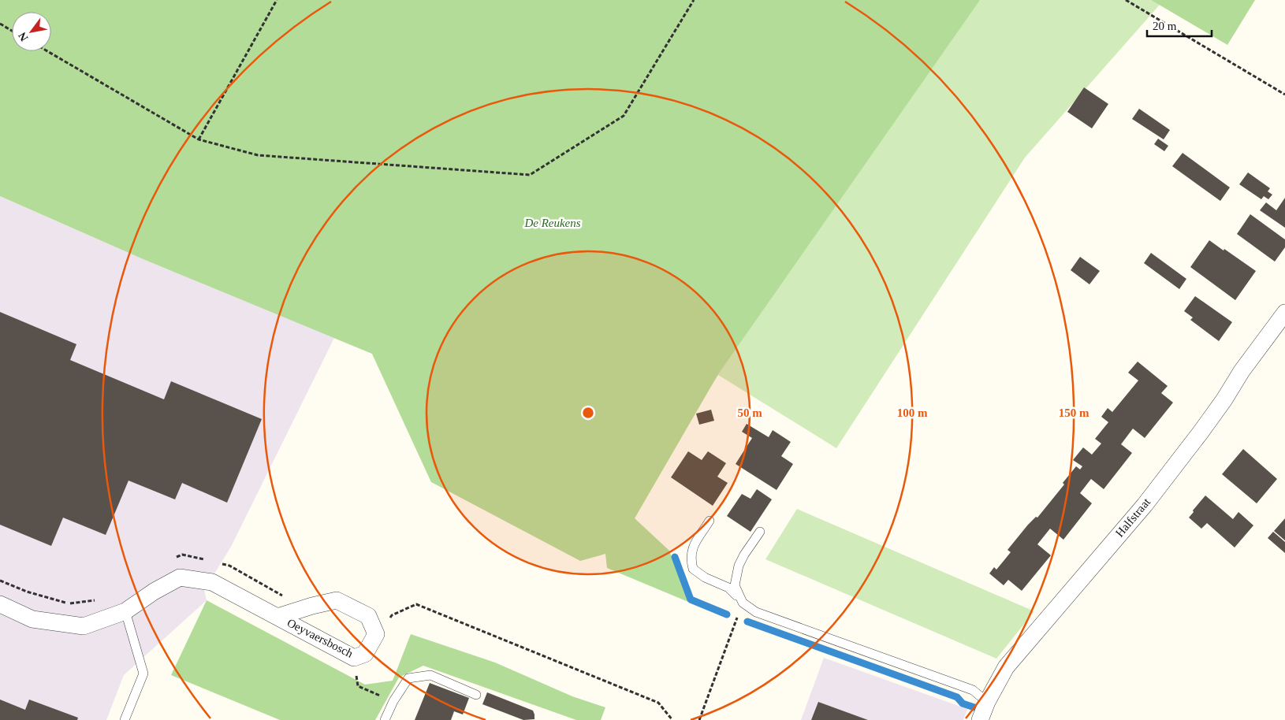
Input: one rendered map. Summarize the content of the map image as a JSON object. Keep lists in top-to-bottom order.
{
  "streets": {
    "street": ["Halfstraat", "Oeyvaersbosch"]
  },
  "parks": ["De Reukens"],
  "scale_bar": "20 m",
  "north": "bottom left",
  "rings": ["50 m", "100 m", "150 m"]
}
